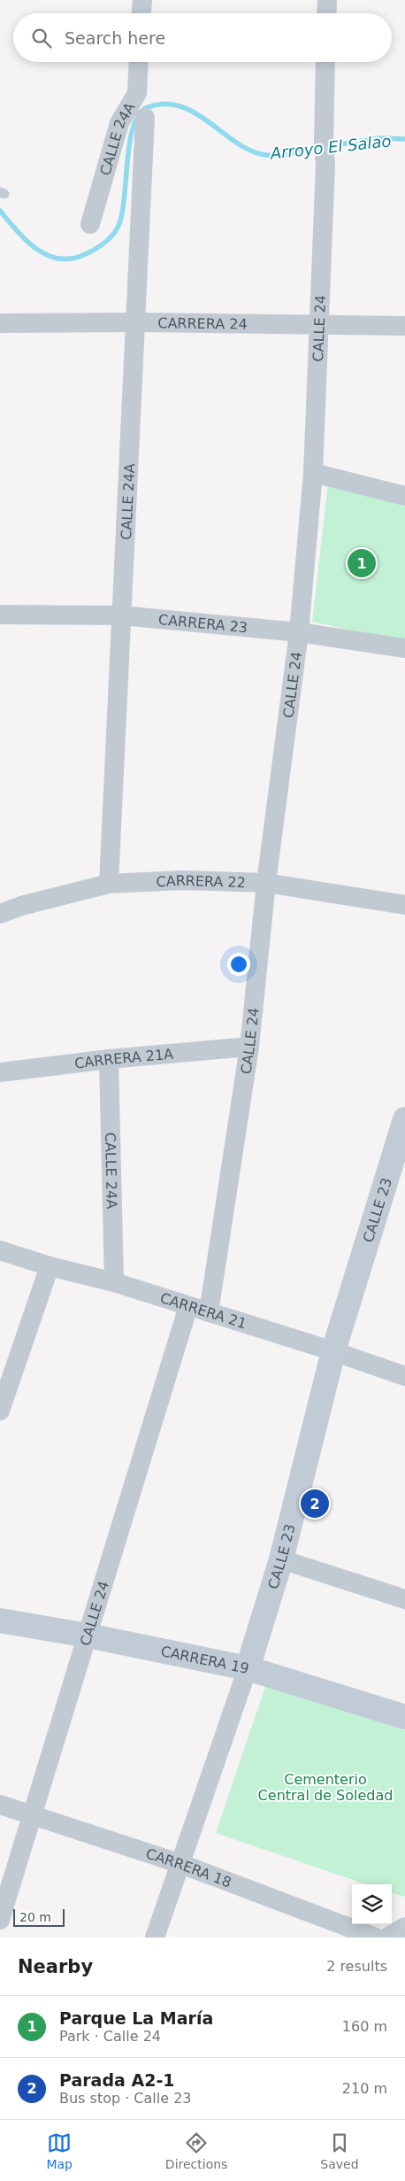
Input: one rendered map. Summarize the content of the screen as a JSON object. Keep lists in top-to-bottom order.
{
  "streets": {
    "street": [
      "CALLE 24A",
      "CARRERA 24",
      "CALLE 24",
      "CARRERA 23",
      "CARRERA 22",
      "CARRERA 21A",
      "CALLE 23",
      "CARRERA 21",
      "CARRERA 19",
      "CARRERA 18"
    ]
  },
  "crossings": [
    ["CALLE 24A", "CARRERA 24"],
    ["CALLE 24A", "CARRERA 23"],
    ["CALLE 24A", "CARRERA 22"],
    ["CALLE 24A", "CARRERA 21A"],
    ["CALLE 24A", "CARRERA 21"],
    ["CARRERA 24", "CALLE 24"],
    ["CALLE 24", "CARRERA 23"],
    ["CALLE 24", "CARRERA 22"],
    ["CALLE 24", "CARRERA 21A"],
    ["CALLE 24", "CARRERA 21"],
    ["CALLE 24", "CARRERA 19"],
    ["CALLE 24", "CARRERA 18"],
    ["CALLE 23", "CARRERA 21"],
    ["CALLE 23", "CARRERA 19"],
    ["CALLE 23", "CARRERA 18"]
  ],
  "water": ["Arroyo El Salao"],
  "parks": ["Cementerio Central de Soledad"],
  "scale_bar": "20 m",
  "page": {
    "search": "Search here",
    "pins": ["1", "2"],
    "scale": "20 m",
    "heading": ["Nearby", "2 results"],
    "list": [
      {
        "mark": "1",
        "name": "Parque La María",
        "note": "Park · Calle 24",
        "value": "160 m"
      },
      {
        "mark": "2",
        "name": "Parada A2-1",
        "note": "Bus stop · Calle 23",
        "value": "210 m"
      }
    ],
    "nav": ["Map", "Directions", "Saved"]
  }
}
